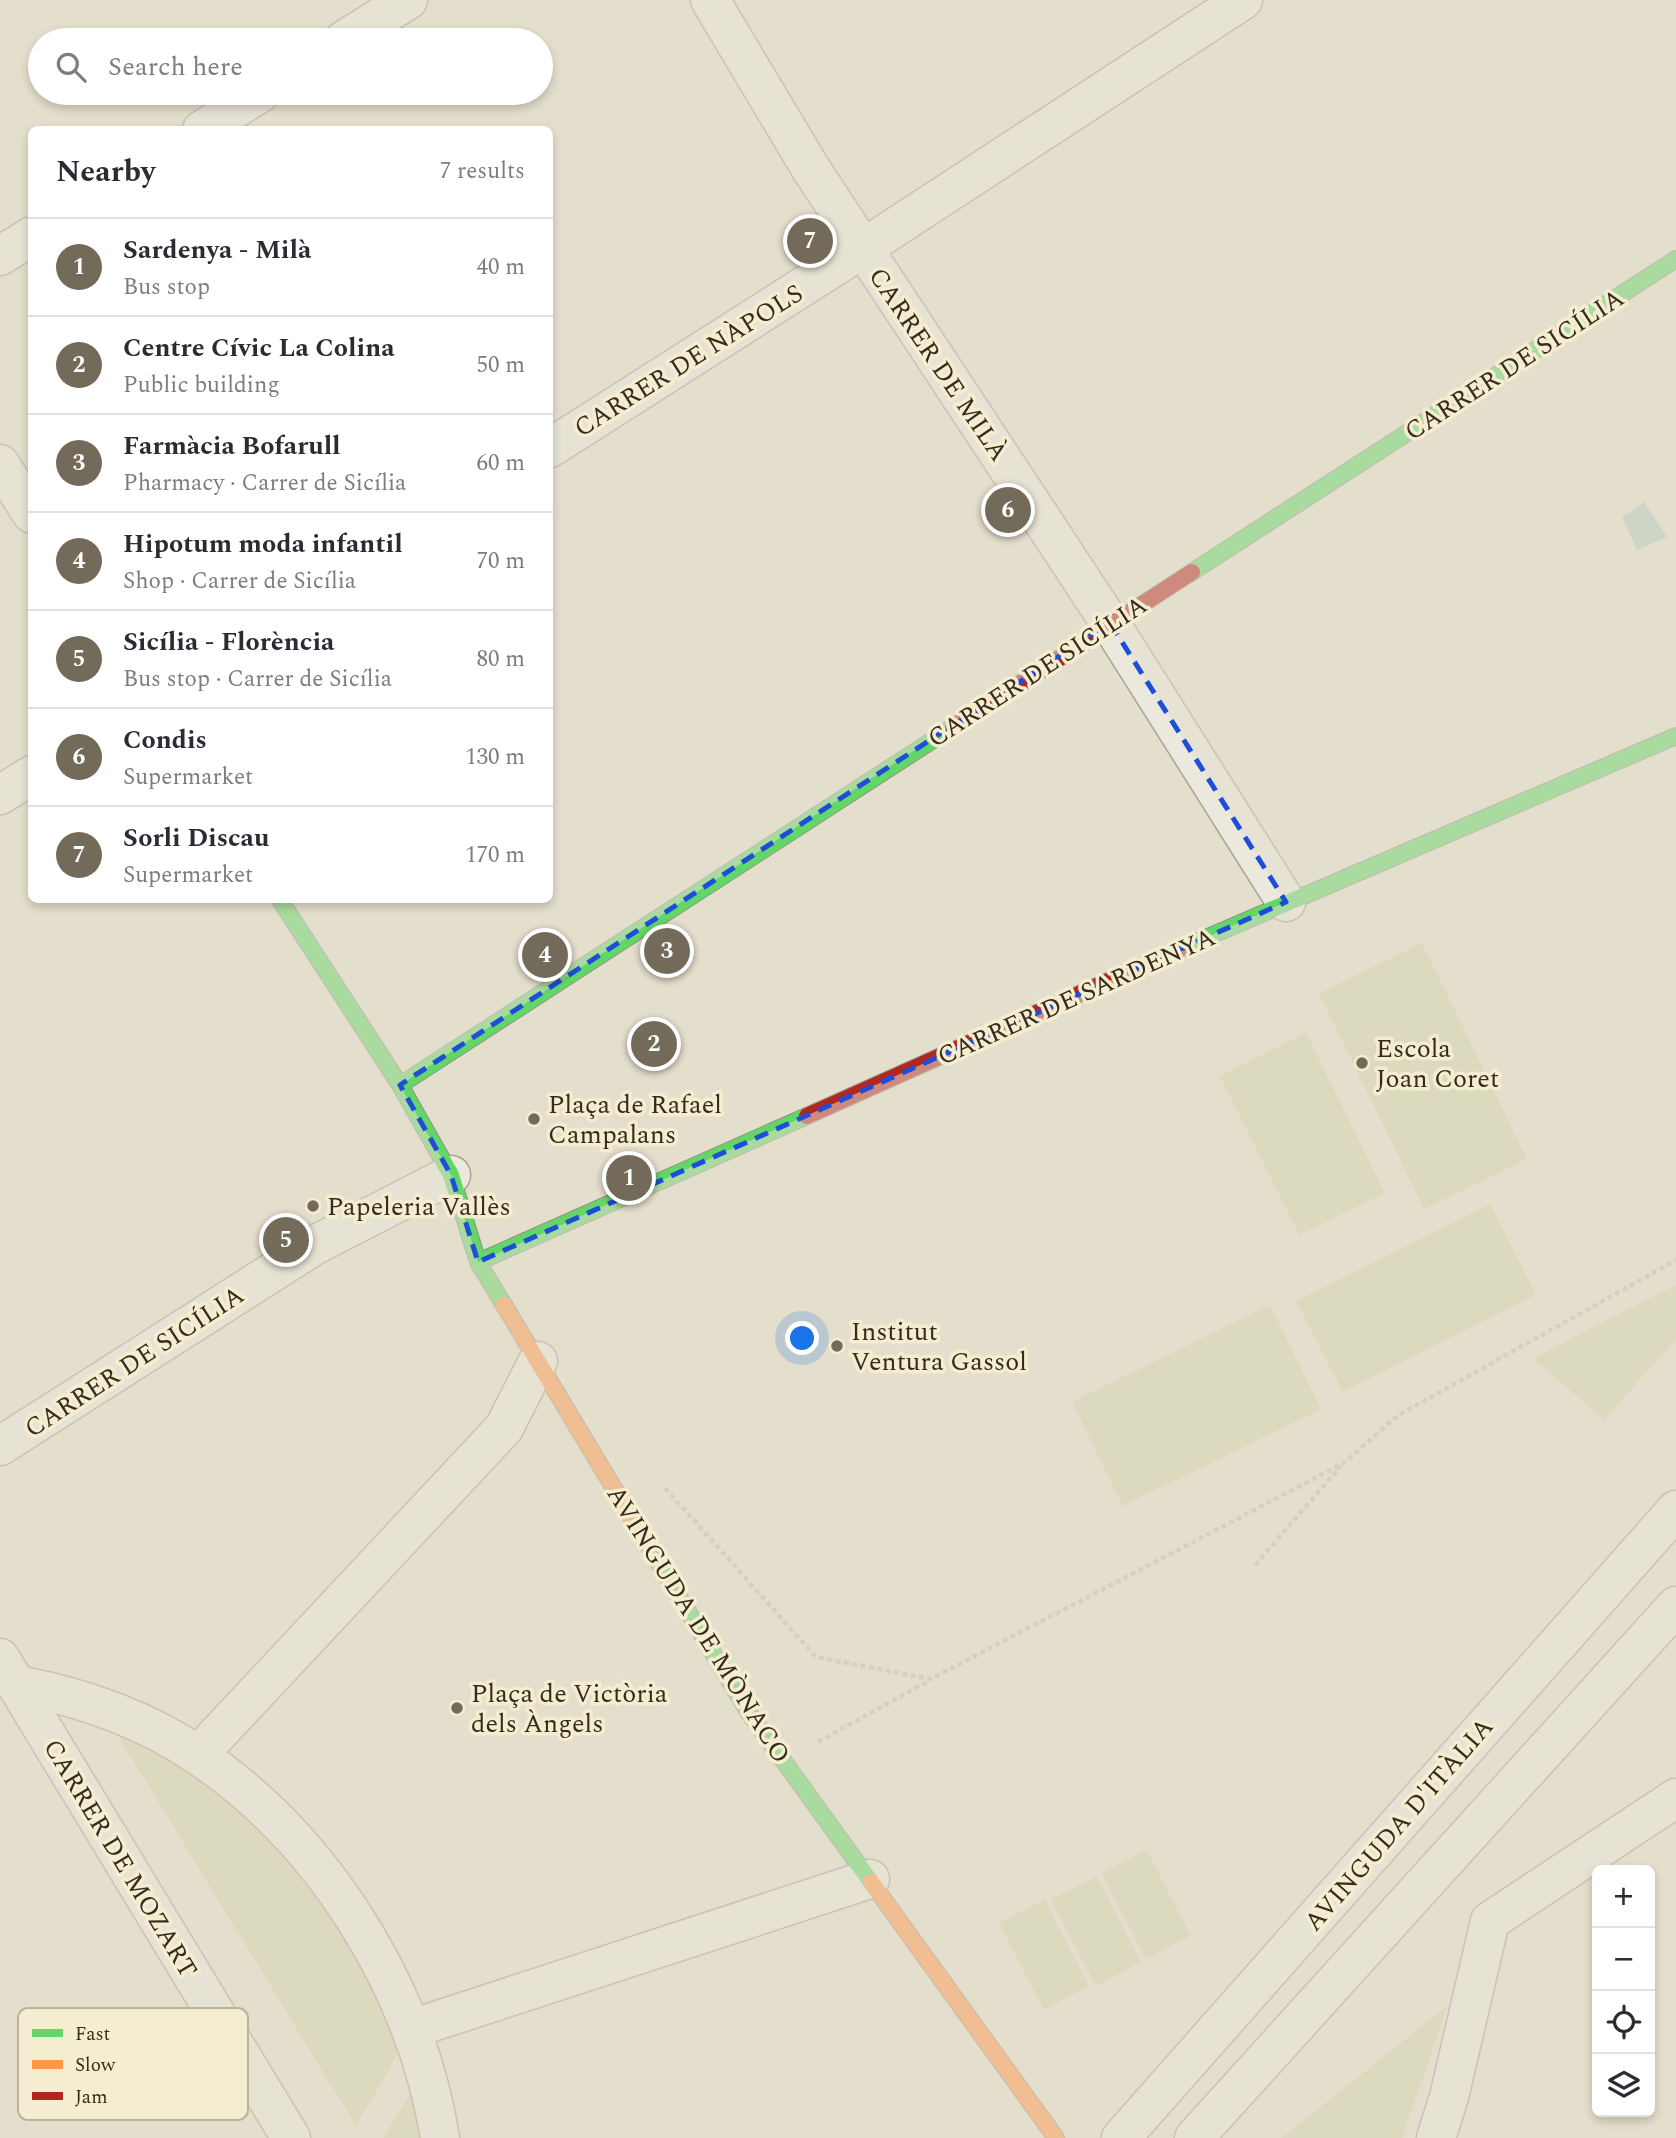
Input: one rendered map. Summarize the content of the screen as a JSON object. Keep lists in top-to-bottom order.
{
  "streets": {
    "street": [
      "CARRER DE NÀPOLS",
      "CARRER DE MILÀ",
      "CARRER DE SICÍLIA",
      "CARRER DE SARDENYA",
      "AVINGUDA DE MÒNACO",
      "AVINGUDA D'ITÀLIA",
      "CARRER DE MOZART"
    ]
  },
  "crossings": [
    ["CARRER DE NÀPOLS", "CARRER DE MILÀ"],
    ["CARRER DE MILÀ", "CARRER DE SICÍLIA"],
    ["CARRER DE MILÀ", "CARRER DE SARDENYA"],
    ["CARRER DE SICÍLIA", "AVINGUDA DE MÒNACO"],
    ["CARRER DE SARDENYA", "AVINGUDA DE MÒNACO"]
  ],
  "places": [
    "Escola Joan Coret",
    "Plaça de Rafael Campalans",
    "Papeleria Vallès",
    "Institut Ventura Gassol",
    "Plaça de Victòria dels Àngels"
  ],
  "legend": ["Fast", "Slow", "Jam"],
  "page": {
    "search": "Search here",
    "heading": ["Nearby", "7 results"],
    "pins": [
      "7",
      "6",
      "3",
      "4",
      "2",
      "1",
      "5"
    ],
    "list": [
      {
        "mark": "1",
        "name": "Sardenya - Milà",
        "note": "Bus stop",
        "value": "40 m"
      },
      {
        "mark": "2",
        "name": "Centre Cívic La Colina",
        "note": "Public building",
        "value": "50 m"
      },
      {
        "mark": "3",
        "name": "Farmàcia Bofarull",
        "note": "Pharmacy · Carrer de Sicília",
        "value": "60 m"
      },
      {
        "mark": "4",
        "name": "Hipotum moda infantil",
        "note": "Shop · Carrer de Sicília",
        "value": "70 m"
      },
      {
        "mark": "5",
        "name": "Sicília - Florència",
        "note": "Bus stop · Carrer de Sicília",
        "value": "80 m"
      },
      {
        "mark": "6",
        "name": "Condis",
        "note": "Supermarket",
        "value": "130 m"
      },
      {
        "mark": "7",
        "name": "Sorli Discau",
        "note": "Supermarket",
        "value": "170 m"
      }
    ],
    "map_buttons": ["+", "−"]
  }
}
